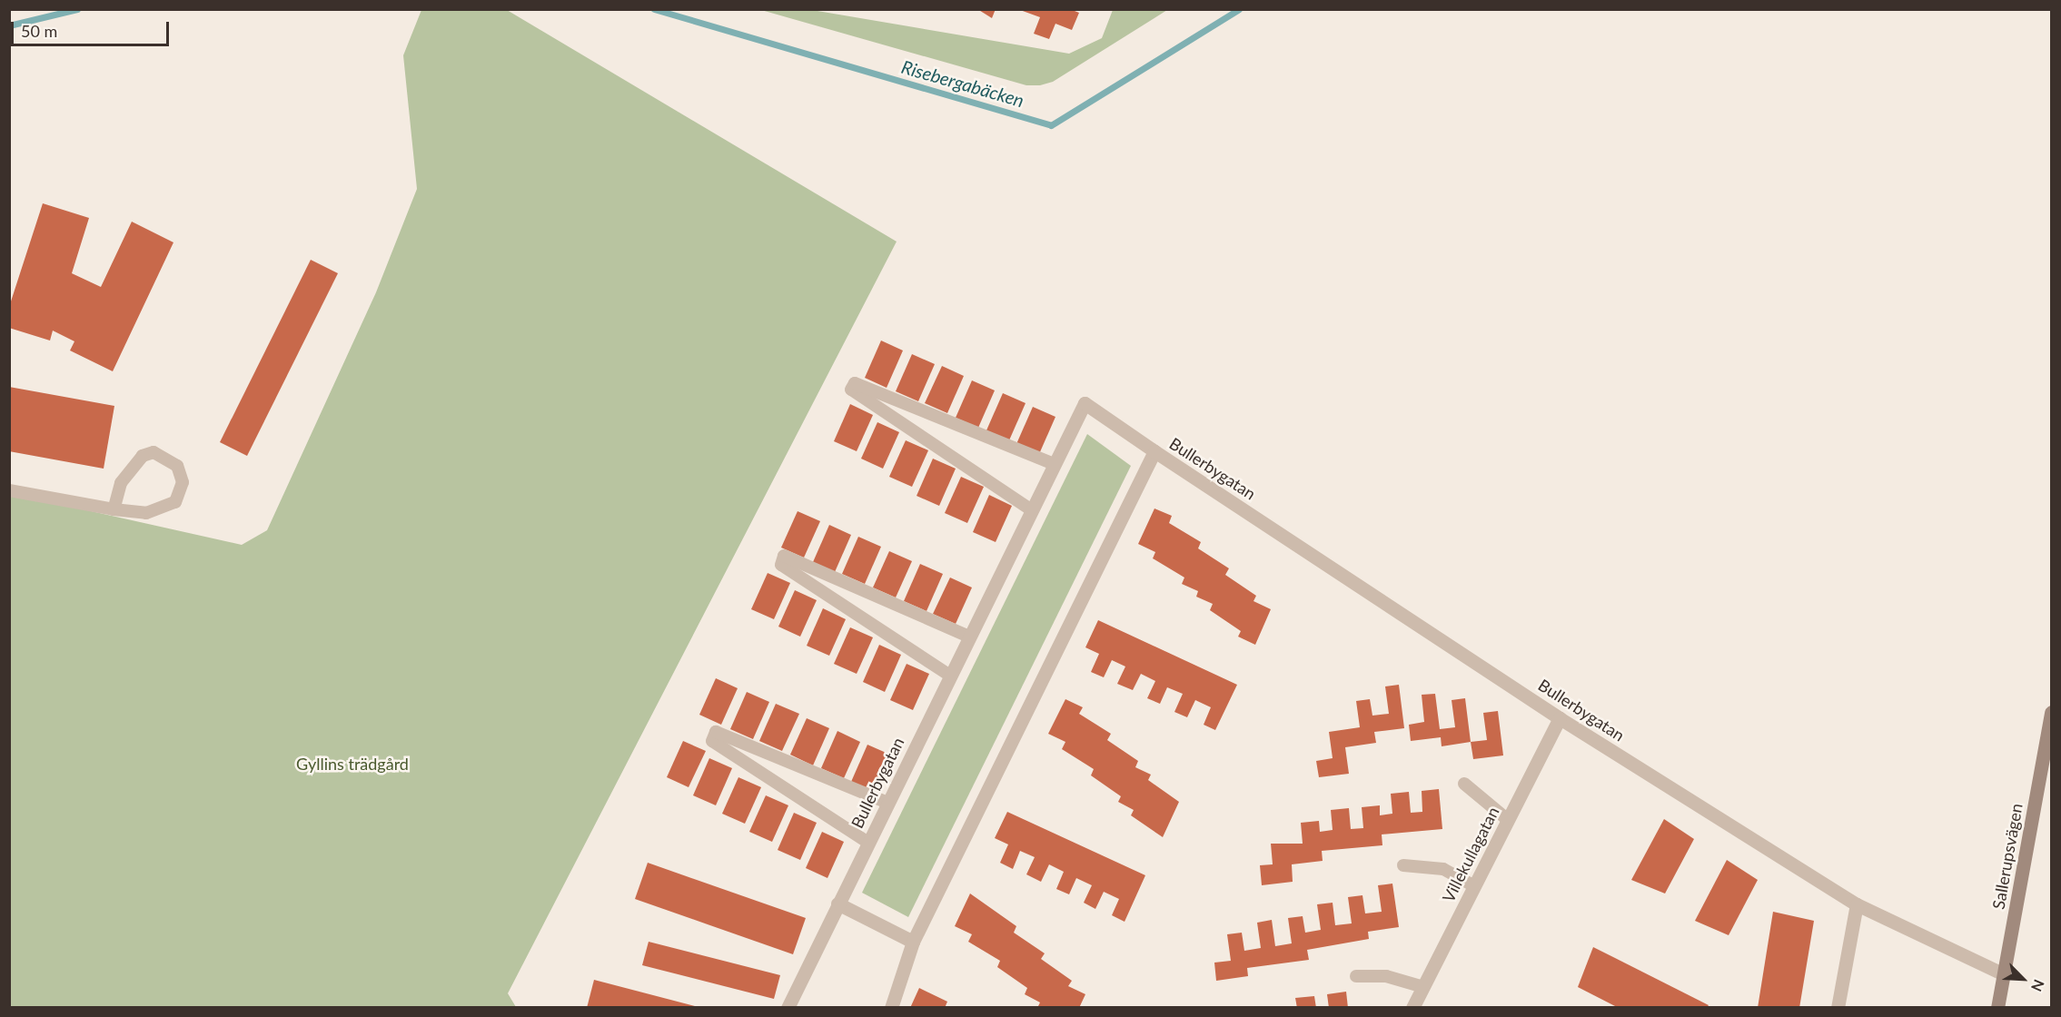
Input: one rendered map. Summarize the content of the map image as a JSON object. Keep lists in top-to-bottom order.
{
  "streets": {
    "main road": ["Sallerupsvägen"],
    "street": ["Bullerbygatan", "Villekullagatan"]
  },
  "crossings": [
    ["Bullerbygatan", "Villekullagatan"],
    ["Bullerbygatan", "Sallerupsvägen"]
  ],
  "water": ["Risebergabäcken"],
  "parks": ["Gyllins trädgård"],
  "scale_bar": "50 m",
  "north": "bottom right"
}
